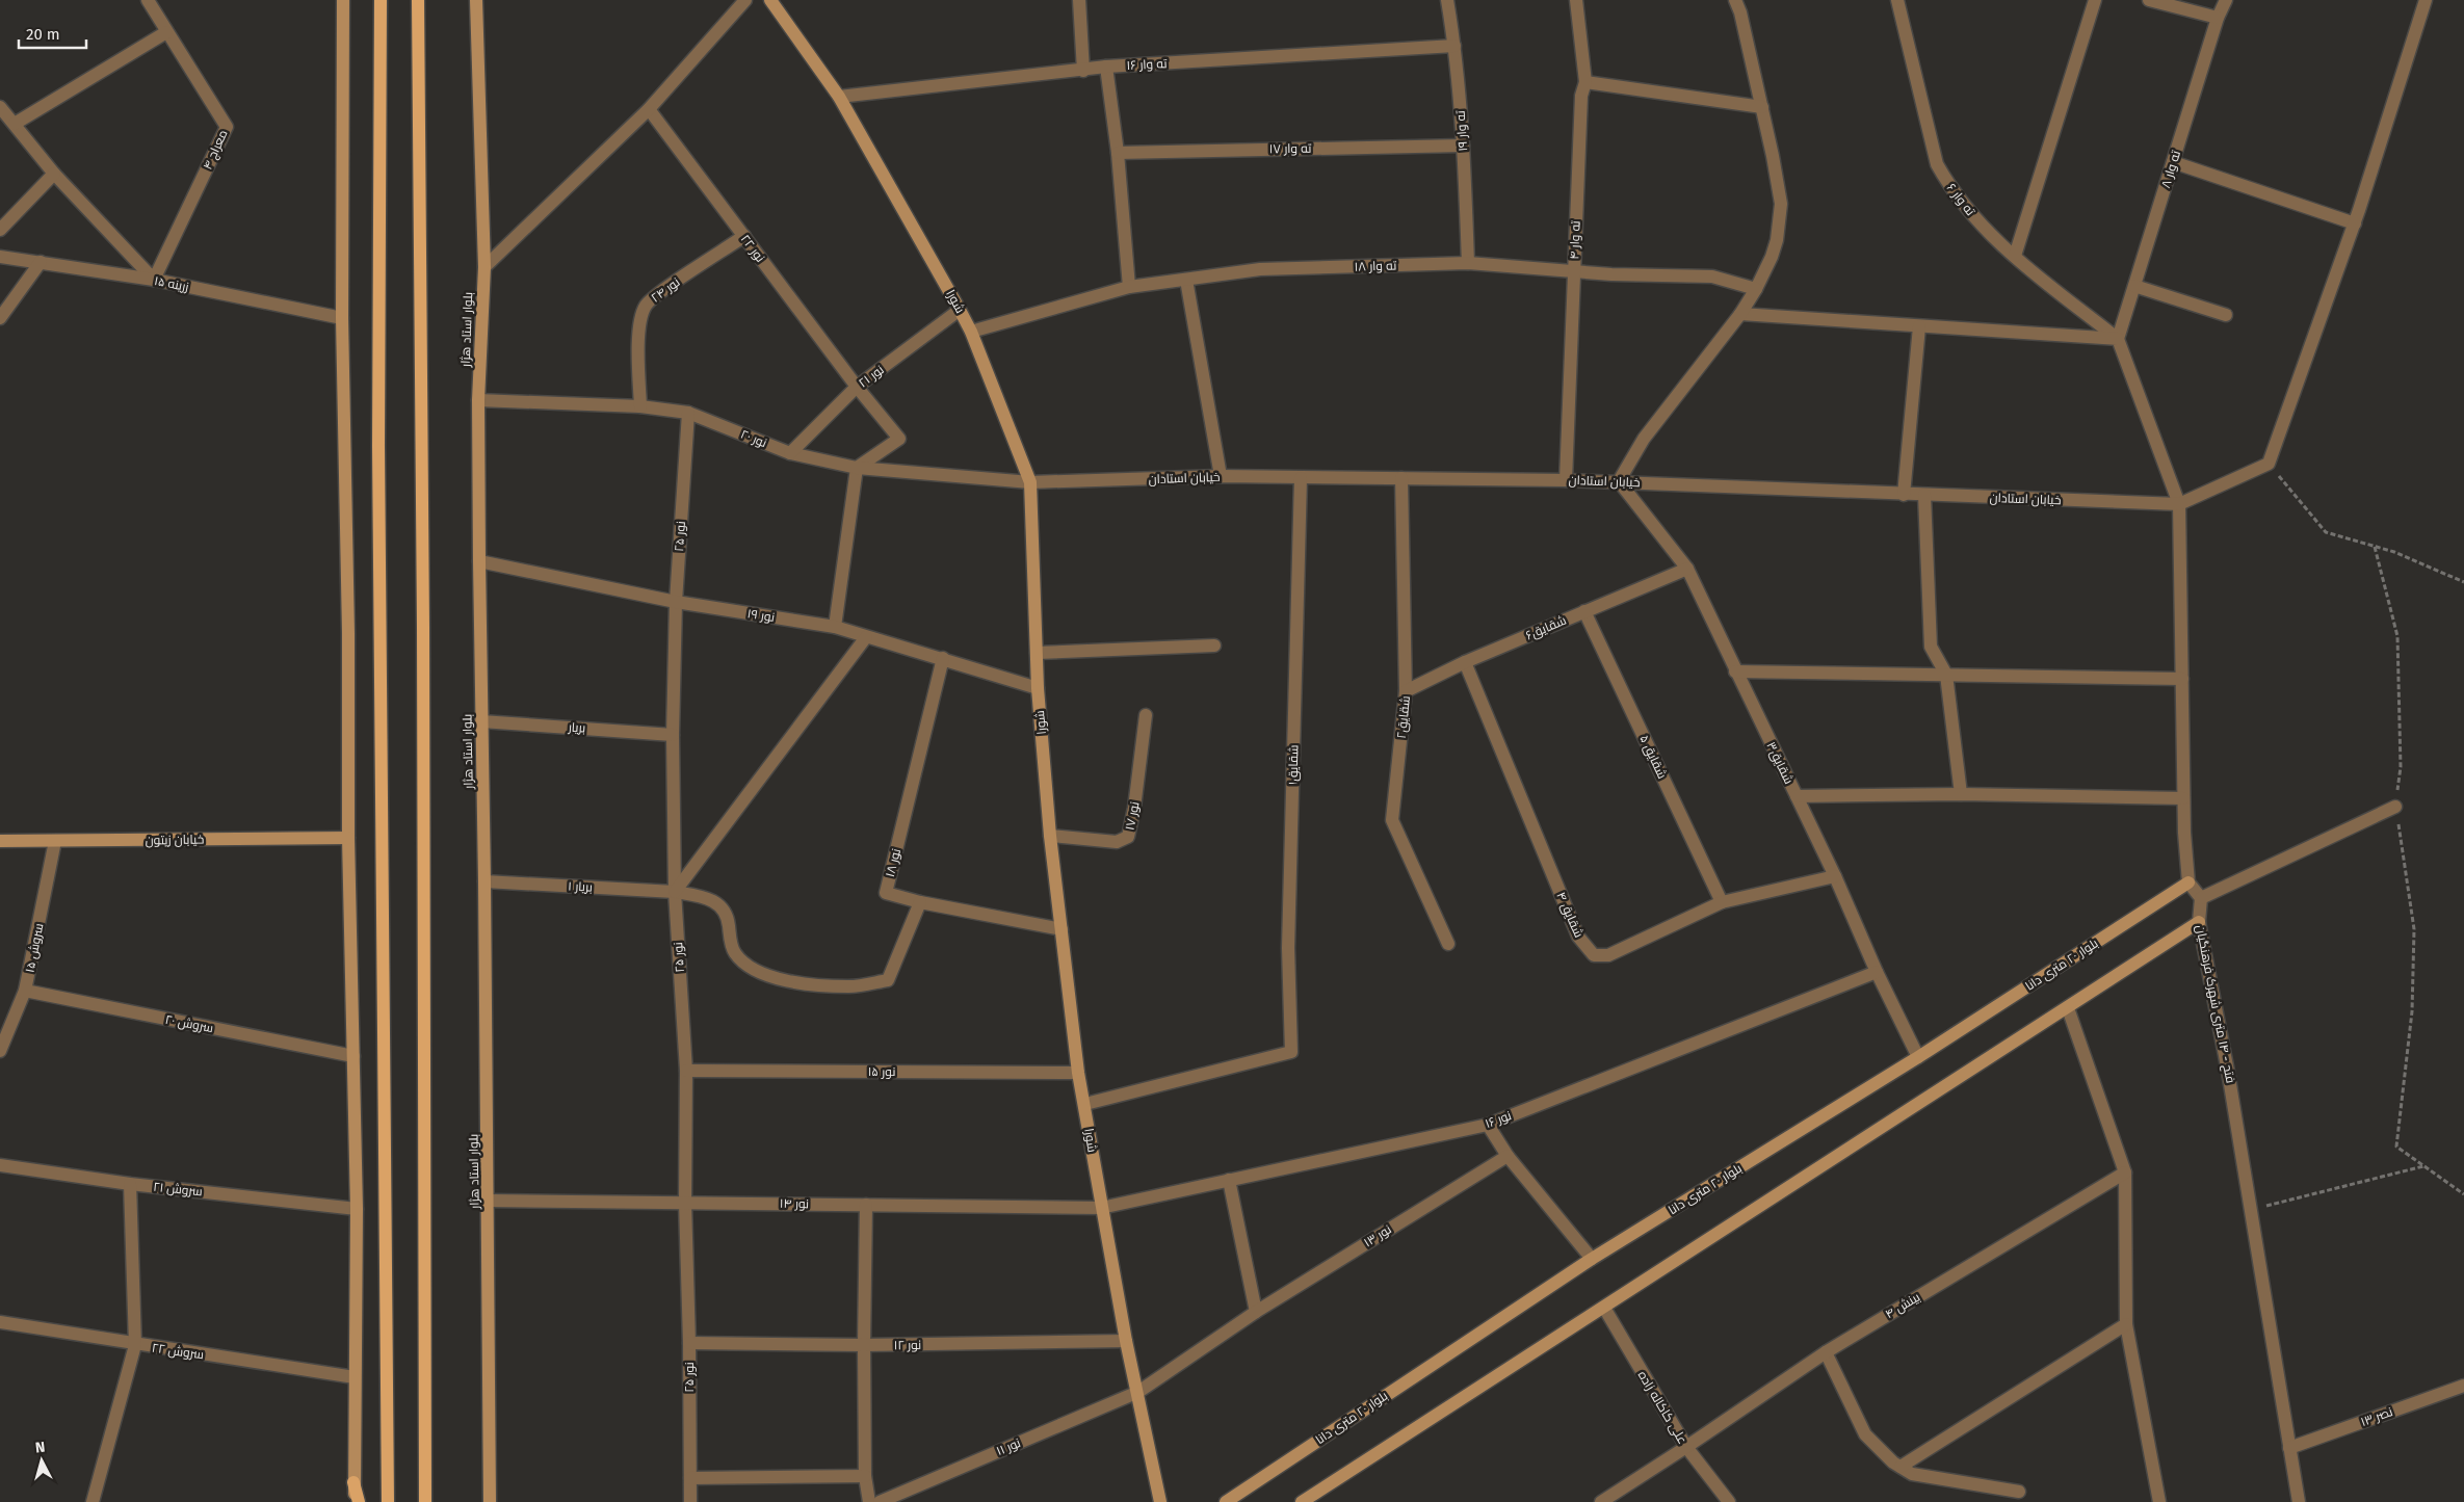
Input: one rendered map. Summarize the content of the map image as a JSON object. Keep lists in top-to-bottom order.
{
  "streets": {
    "street": [
      "ته وار ۱۶",
      "ته وار ۱۹",
      "ته وار ۱۷",
      "معراج ۴",
      "ته وار ۸",
      "ته وار ۶",
      "ته وار ۴",
      "نور ۲۲",
      "ته وار ۱۸",
      "زرینه ۱۵",
      "نور ۲۴",
      "شورا",
      "بلوار استاد هژار",
      "نور ۲۱",
      "نور ۲۰",
      "خیابان استادان",
      "نور ۲۵",
      "نور ۱۹",
      "شقایق۶",
      "شقایق۲",
      "بریار",
      "شقایق ۵",
      "شقایق۳",
      "شقایق۱",
      "نور ۱۷",
      "خیابان زیتون",
      "نور ۱۸",
      "بریار ۱",
      "شقایق ۴",
      "سروش ۱۵",
      "بلوار ۲۰ متری دانا",
      "فتح - ۱۴ متری شهرک فرهنگیان",
      "سروش ۲۰",
      "نور ۱۵",
      "نور ۱۶",
      "سروش ۲۱",
      "نور ۱۴",
      "نور ۱۳",
      "بینش ۴",
      "نور ۱۲",
      "سروش ۲۲",
      "علی کاکاله زاده",
      "نصر ۱۳",
      "نور ۱۱"
    ]
  },
  "crossings": [
    ["ته وار ۱۶", "ته وار ۱۹"],
    ["ته وار ۱۶", "شورا"],
    ["ته وار ۱۹", "ته وار ۱۷"],
    ["ته وار ۱۹", "ته وار ۱۸"],
    ["معراج ۴", "زرینه ۱۵"],
    ["ته وار ۸", "ته وار ۶"],
    ["ته وار ۴", "ته وار ۱۸"],
    ["ته وار ۴", "خیابان استادان"],
    ["نور ۲۲", "نور ۲۴"],
    ["نور ۲۲", "نور ۲۱"],
    ["نور ۲۲", "نور ۲۰"],
    ["ته وار ۱۸", "شورا"],
    ["نور ۲۴", "نور ۲۰"],
    ["شورا", "نور ۲۱"],
    ["شورا", "نور ۲۰"],
    ["شورا", "خیابان استادان"],
    ["شورا", "نور ۱۹"],
    ["شورا", "شقایق۱"],
    ["شورا", "نور ۱۷"],
    ["شورا", "نور ۱۸"],
    ["شورا", "نور ۱۵"],
    ["شورا", "نور ۱۶"],
    ["شورا", "نور ۱۴"],
    ["شورا", "نور ۱۳"],
    ["شورا", "نور ۱۲"],
    ["شورا", "نور ۱۱"],
    ["بلوار استاد هژار", "نور ۲۰"],
    ["بلوار استاد هژار", "نور ۱۹"],
    ["بلوار استاد هژار", "بریار"],
    ["بلوار استاد هژار", "بریار ۱"],
    ["بلوار استاد هژار", "نور ۱۴"],
    ["نور ۲۱", "نور ۲۰"],
    ["نور ۲۰", "خیابان استادان"],
    ["نور ۲۰", "نور ۲۵"],
    ["خیابان استادان", "شقایق۲"],
    ["خیابان استادان", "شقایق۳"],
    ["خیابان استادان", "شقایق۱"],
    ["نور ۲۵", "نور ۱۹"],
    ["نور ۲۵", "بریار"],
    ["نور ۲۵", "بریار ۱"],
    ["نور ۲۵", "نور ۱۵"],
    ["نور ۲۵", "نور ۱۴"],
    ["نور ۲۵", "نور ۱۲"],
    ["نور ۱۹", "نور ۱۸"],
    ["شقایق۶", "شقایق۲"],
    ["شقایق۶", "شقایق ۵"],
    ["شقایق۶", "شقایق۳"],
    ["شقایق۶", "شقایق ۴"],
    ["شقایق ۵", "شقایق ۴"],
    ["شقایق۳", "شقایق ۴"],
    ["شقایق۳", "بلوار ۲۰ متری دانا"],
    ["شقایق۳", "نور ۱۶"],
    ["خیابان زیتون", "سروش ۱۵"],
    ["نور ۱۸", "بریار ۱"],
    ["سروش ۱۵", "سروش ۲۰"],
    ["فتح - ۱۴ متری شهرک فرهنگیان", "نصر ۱۳"],
    ["نور ۱۶", "نور ۱۴"],
    ["نور ۱۳", "نور ۱۱"],
    ["بینش ۴", "علی کاکاله زاده"]
  ],
  "scale_bar": "20 m",
  "north": "top"
}
